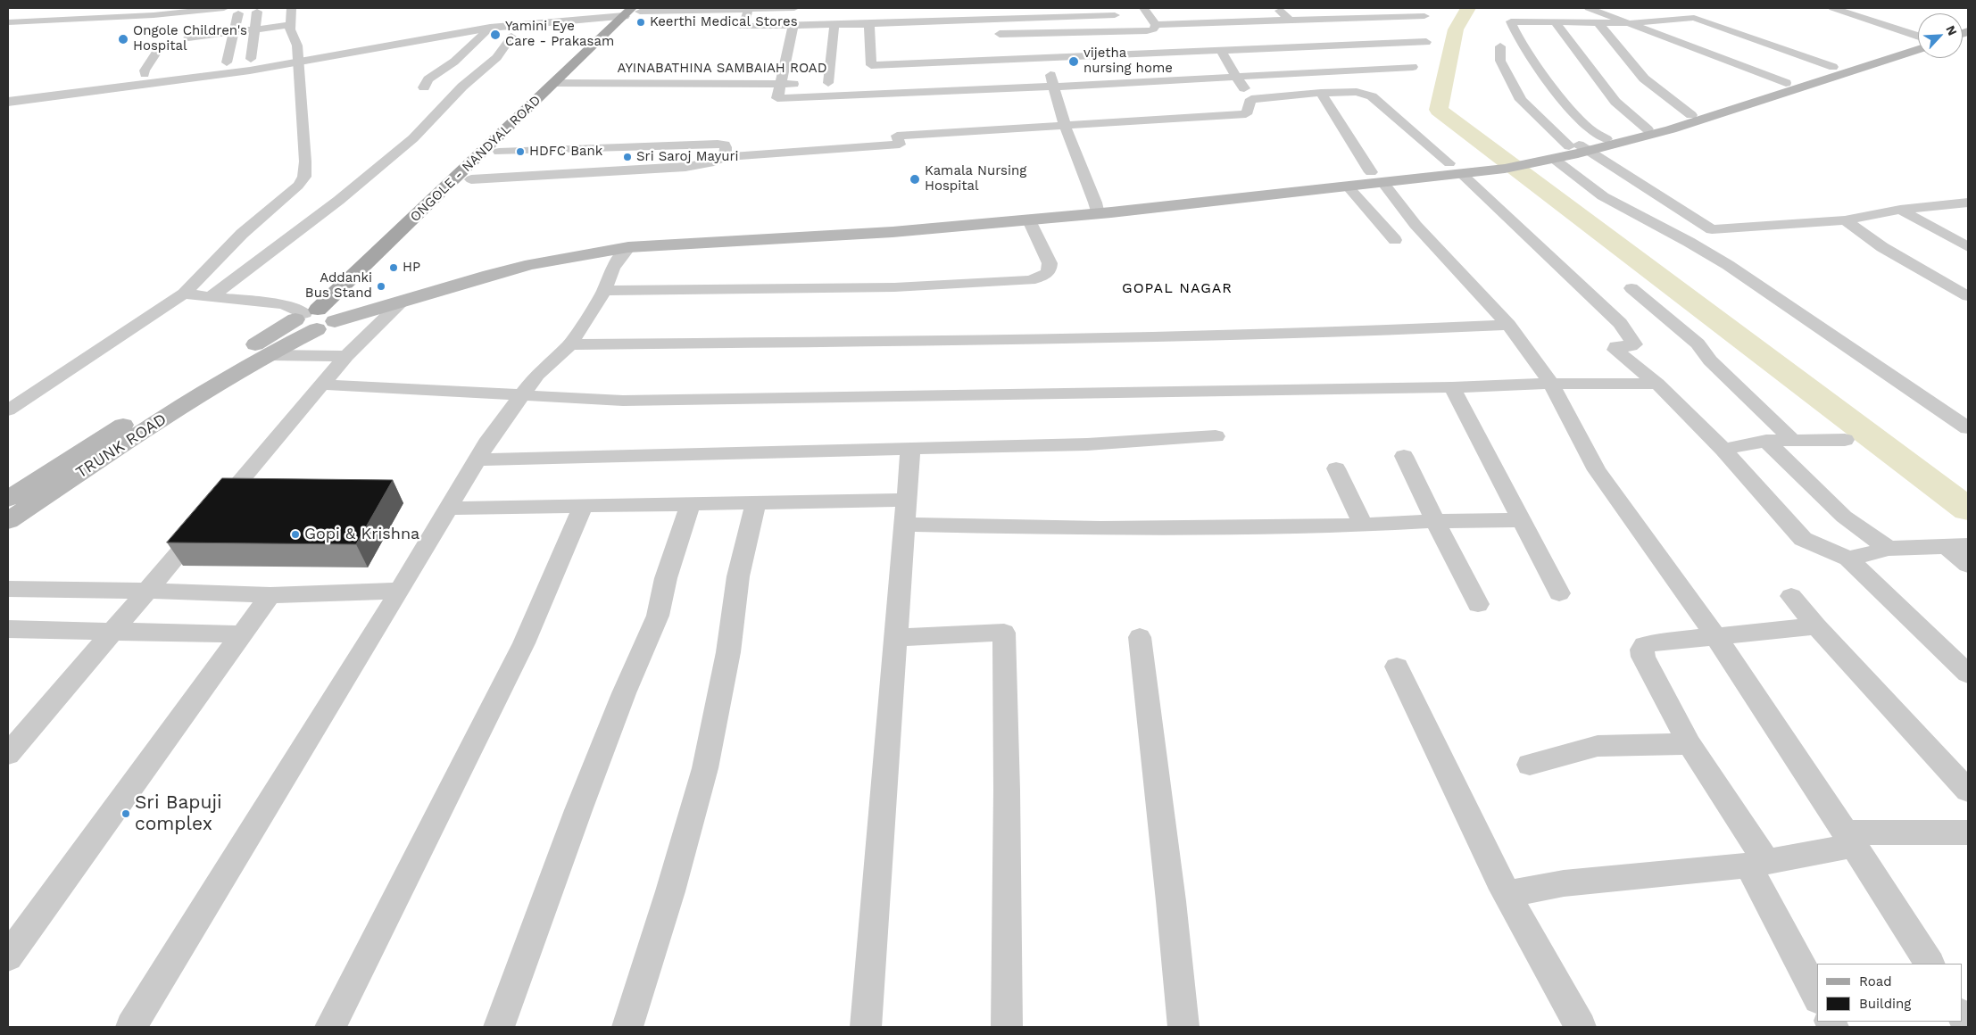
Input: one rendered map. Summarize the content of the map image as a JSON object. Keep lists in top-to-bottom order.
{
  "streets": {
    "main road": ["ONGOLE - NANDYAL ROAD", "TRUNK ROAD"],
    "street": ["AYINABATHINA SAMBAIAH ROAD"]
  },
  "crossings": [
    ["AYINABATHINA SAMBAIAH ROAD", "ONGOLE - NANDYAL ROAD"],
    ["ONGOLE - NANDYAL ROAD", "TRUNK ROAD"]
  ],
  "districts": ["GOPAL NAGAR"],
  "places": [
    "Keerthi Medical Stores",
    "Yamini Eye Care - Prakasam",
    "Ongole Children's Hospital",
    "vijetha nursing home",
    "HDFC Bank",
    "Sri Saroj Mayuri",
    "Kamala Nursing Hospital",
    "HP",
    "Addanki Bus Stand",
    "Gopi & Krishna",
    "Sri Bapuji complex"
  ],
  "legend": ["Road", "Building"],
  "north": "top right"
}
